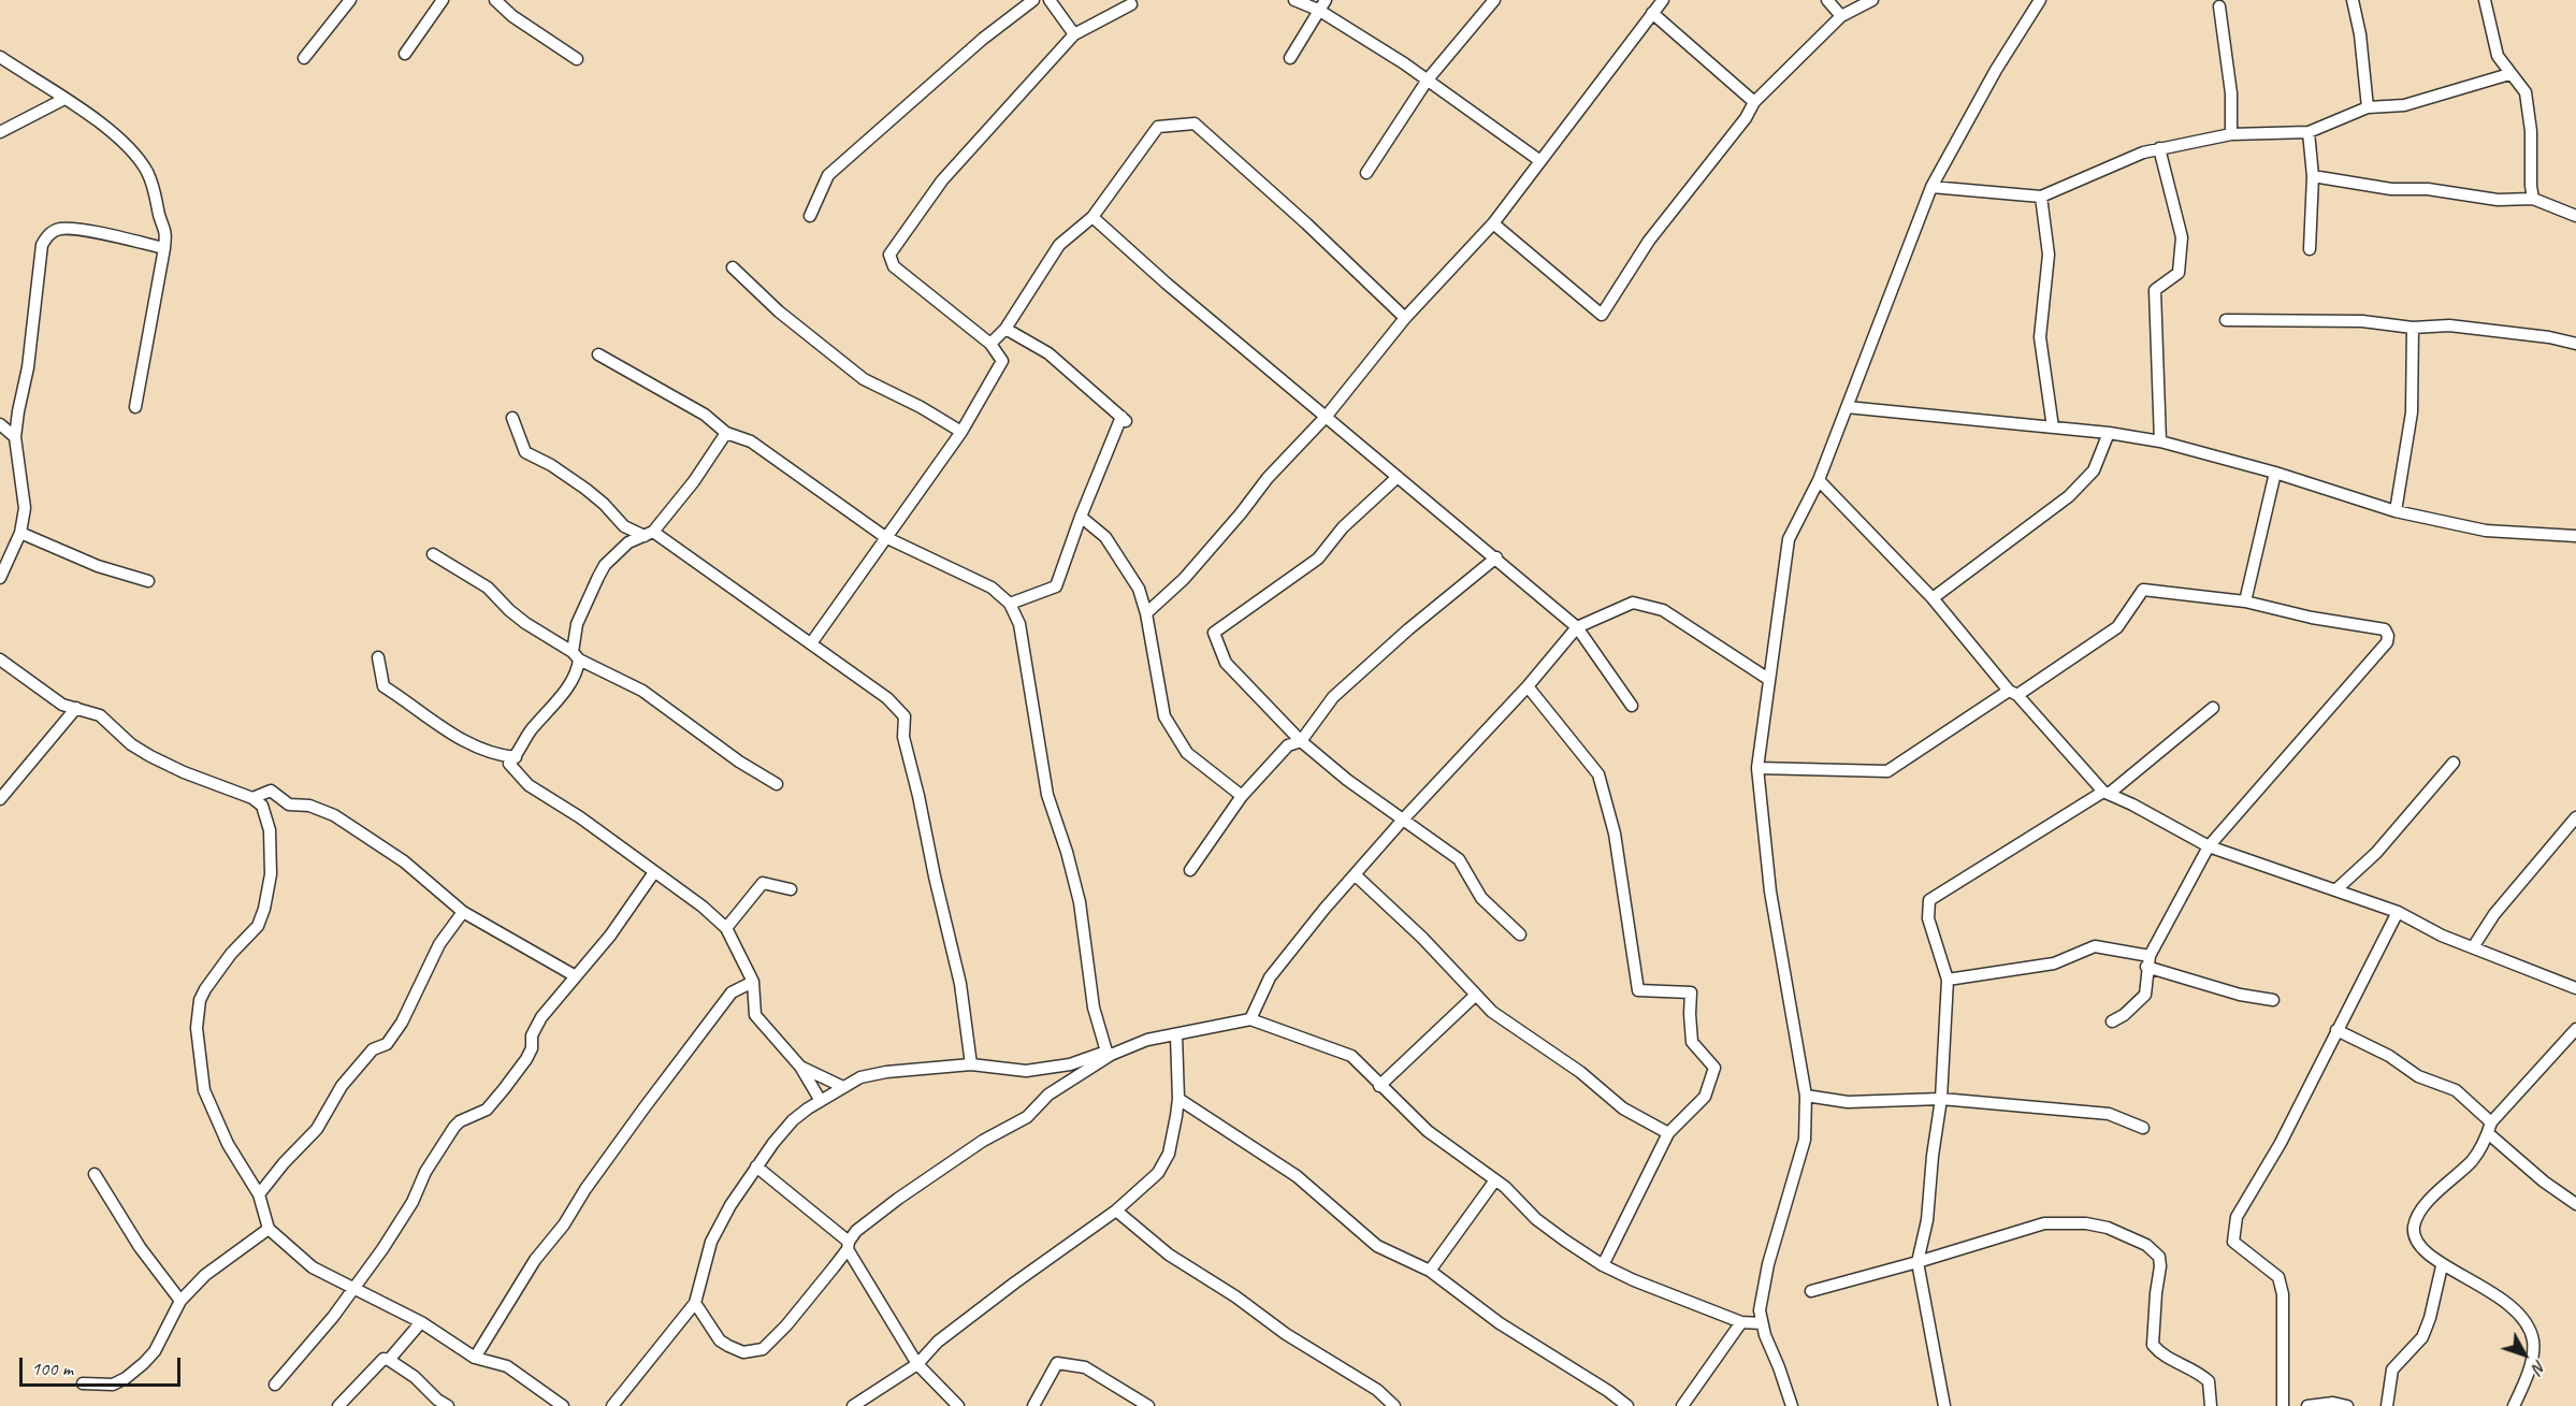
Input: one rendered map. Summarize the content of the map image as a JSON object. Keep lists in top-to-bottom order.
{
  "scale_bar": "100 m",
  "north": "bottom right"
}
